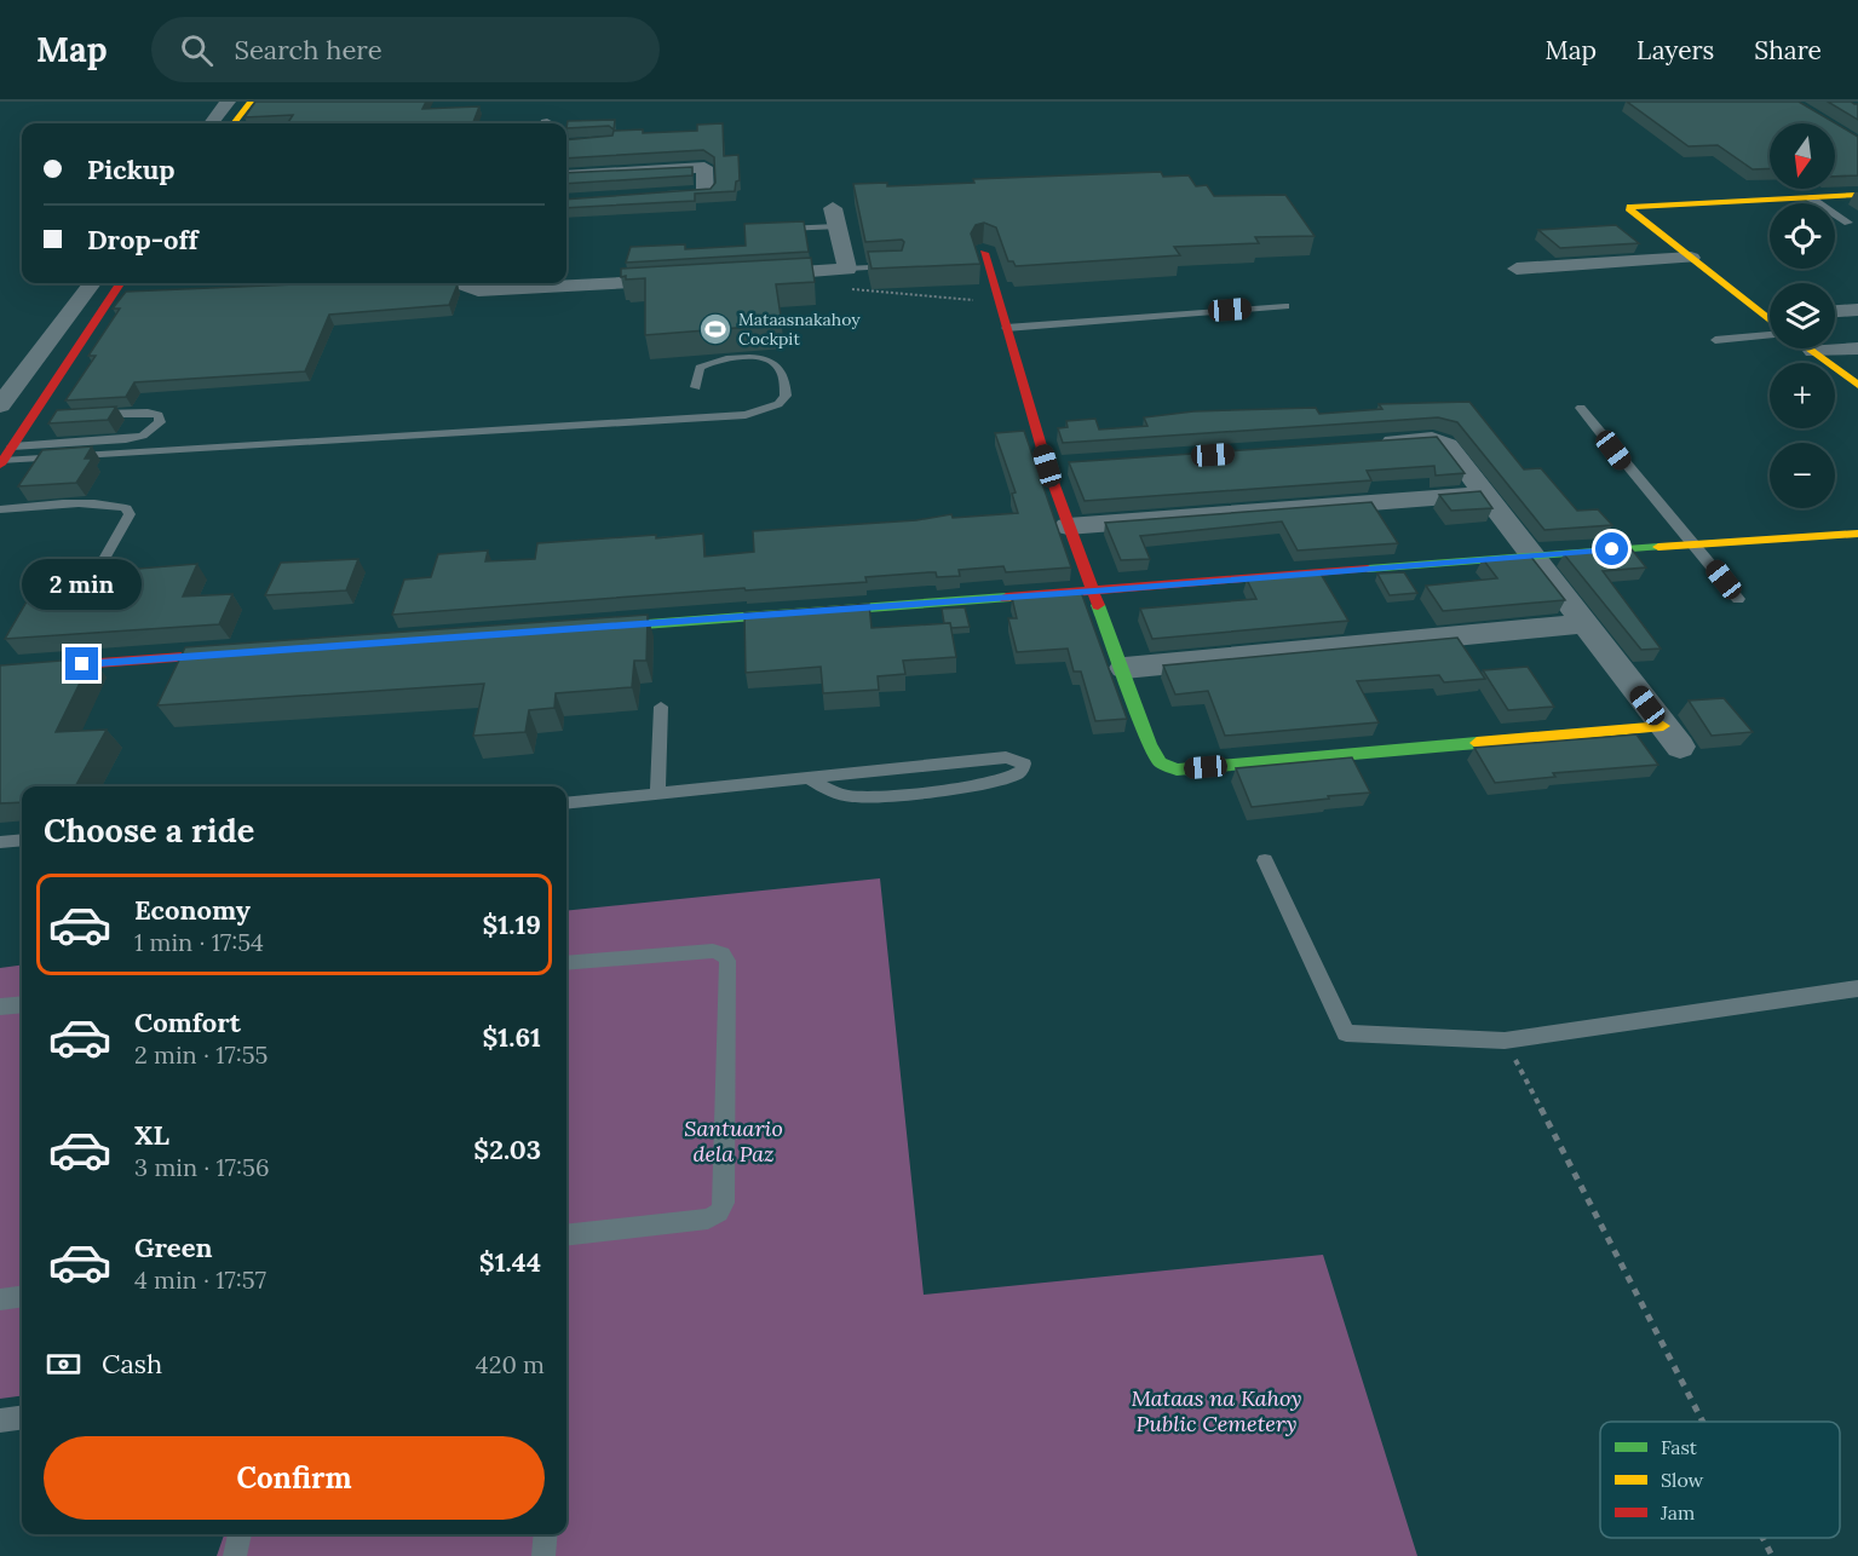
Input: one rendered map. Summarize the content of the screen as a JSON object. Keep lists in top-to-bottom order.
{
  "parks": ["Santuario dela Paz", "Mataas na Kahoy Public Cemetery"],
  "places": {
    "sports": ["Mataasnakahoy Cockpit"]
  },
  "legend": ["Fast", "Slow", "Jam"],
  "north": "bottom",
  "page": {
    "header": "Map",
    "search": "Search here",
    "nav": ["Map", "Layers", "Share"],
    "map_buttons": ["+", "−"],
    "banner": ["Pickup", "Drop-off"],
    "bubble": "2 min",
    "heading": "Choose a ride",
    "list": [
      {
        "name": "Economy",
        "note": "1 min · 17:54",
        "value": "$1.19"
      },
      {
        "name": "Comfort",
        "note": "2 min · 17:55",
        "value": "$1.61"
      },
      {
        "name": "XL",
        "note": "3 min · 17:56",
        "value": "$2.03"
      },
      {
        "name": "Green",
        "note": "4 min · 17:57",
        "value": "$1.44"
      }
    ],
    "pay": ["Cash", "420 m"],
    "buttons": "Confirm"
  }
}
